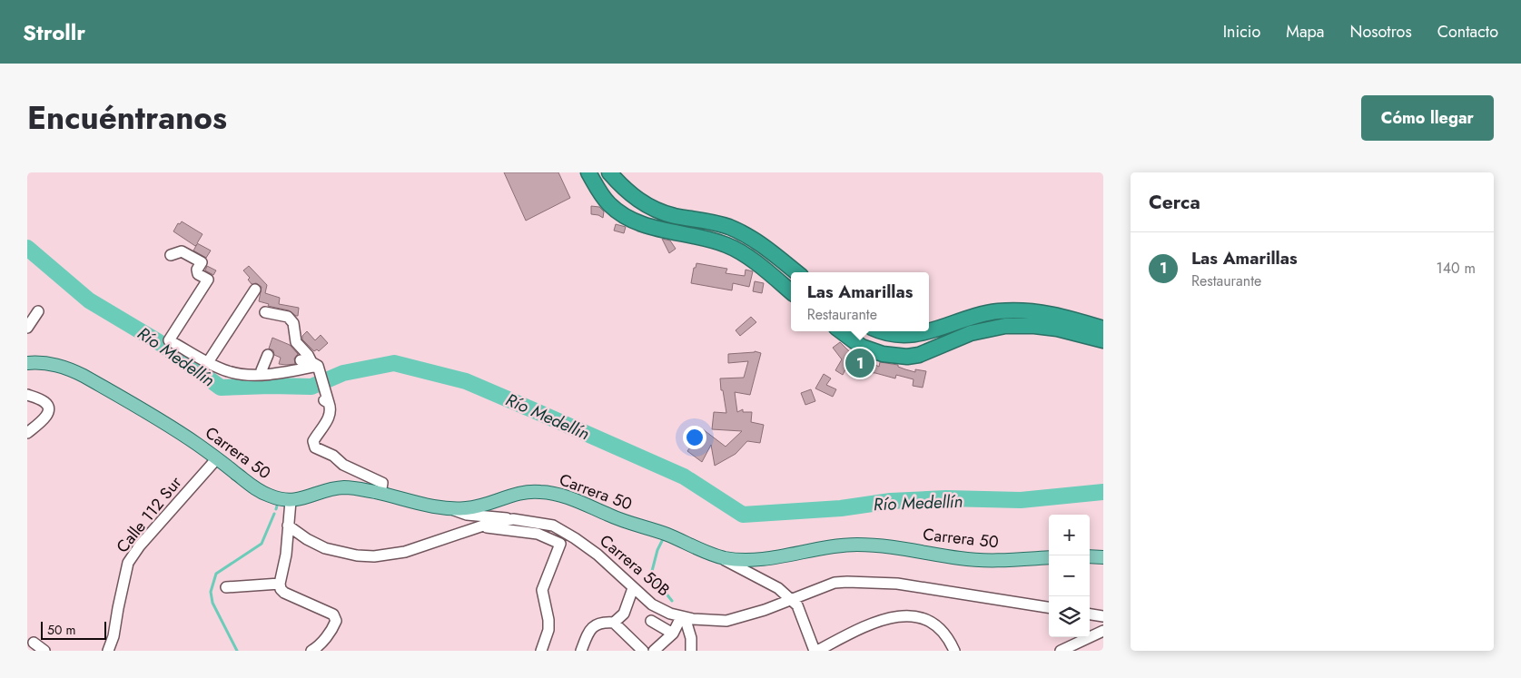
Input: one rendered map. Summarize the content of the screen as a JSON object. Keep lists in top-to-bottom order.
{
  "streets": {
    "main road": ["Carrera 50"],
    "street": ["Calle 112 Sur", "Carrera 50B"]
  },
  "crossings": [
    ["Carrera 50", "Calle 112 Sur"]
  ],
  "water": ["Río Medellín"],
  "scale_bar": "50 m",
  "page": {
    "header": "Strollr",
    "nav": [
      "Inicio",
      "Mapa",
      "Nosotros",
      "Contacto"
    ],
    "title": "Encuéntranos",
    "buttons": "Cómo llegar",
    "heading": "Cerca",
    "list": [
      {
        "mark": "1",
        "name": "Las Amarillas",
        "note": "Restaurante",
        "value": "140 m"
      }
    ],
    "popup": ["Las Amarillas", "Restaurante"],
    "pins": "1",
    "map_buttons": ["+", "−"],
    "scale": "50 m"
  }
}
